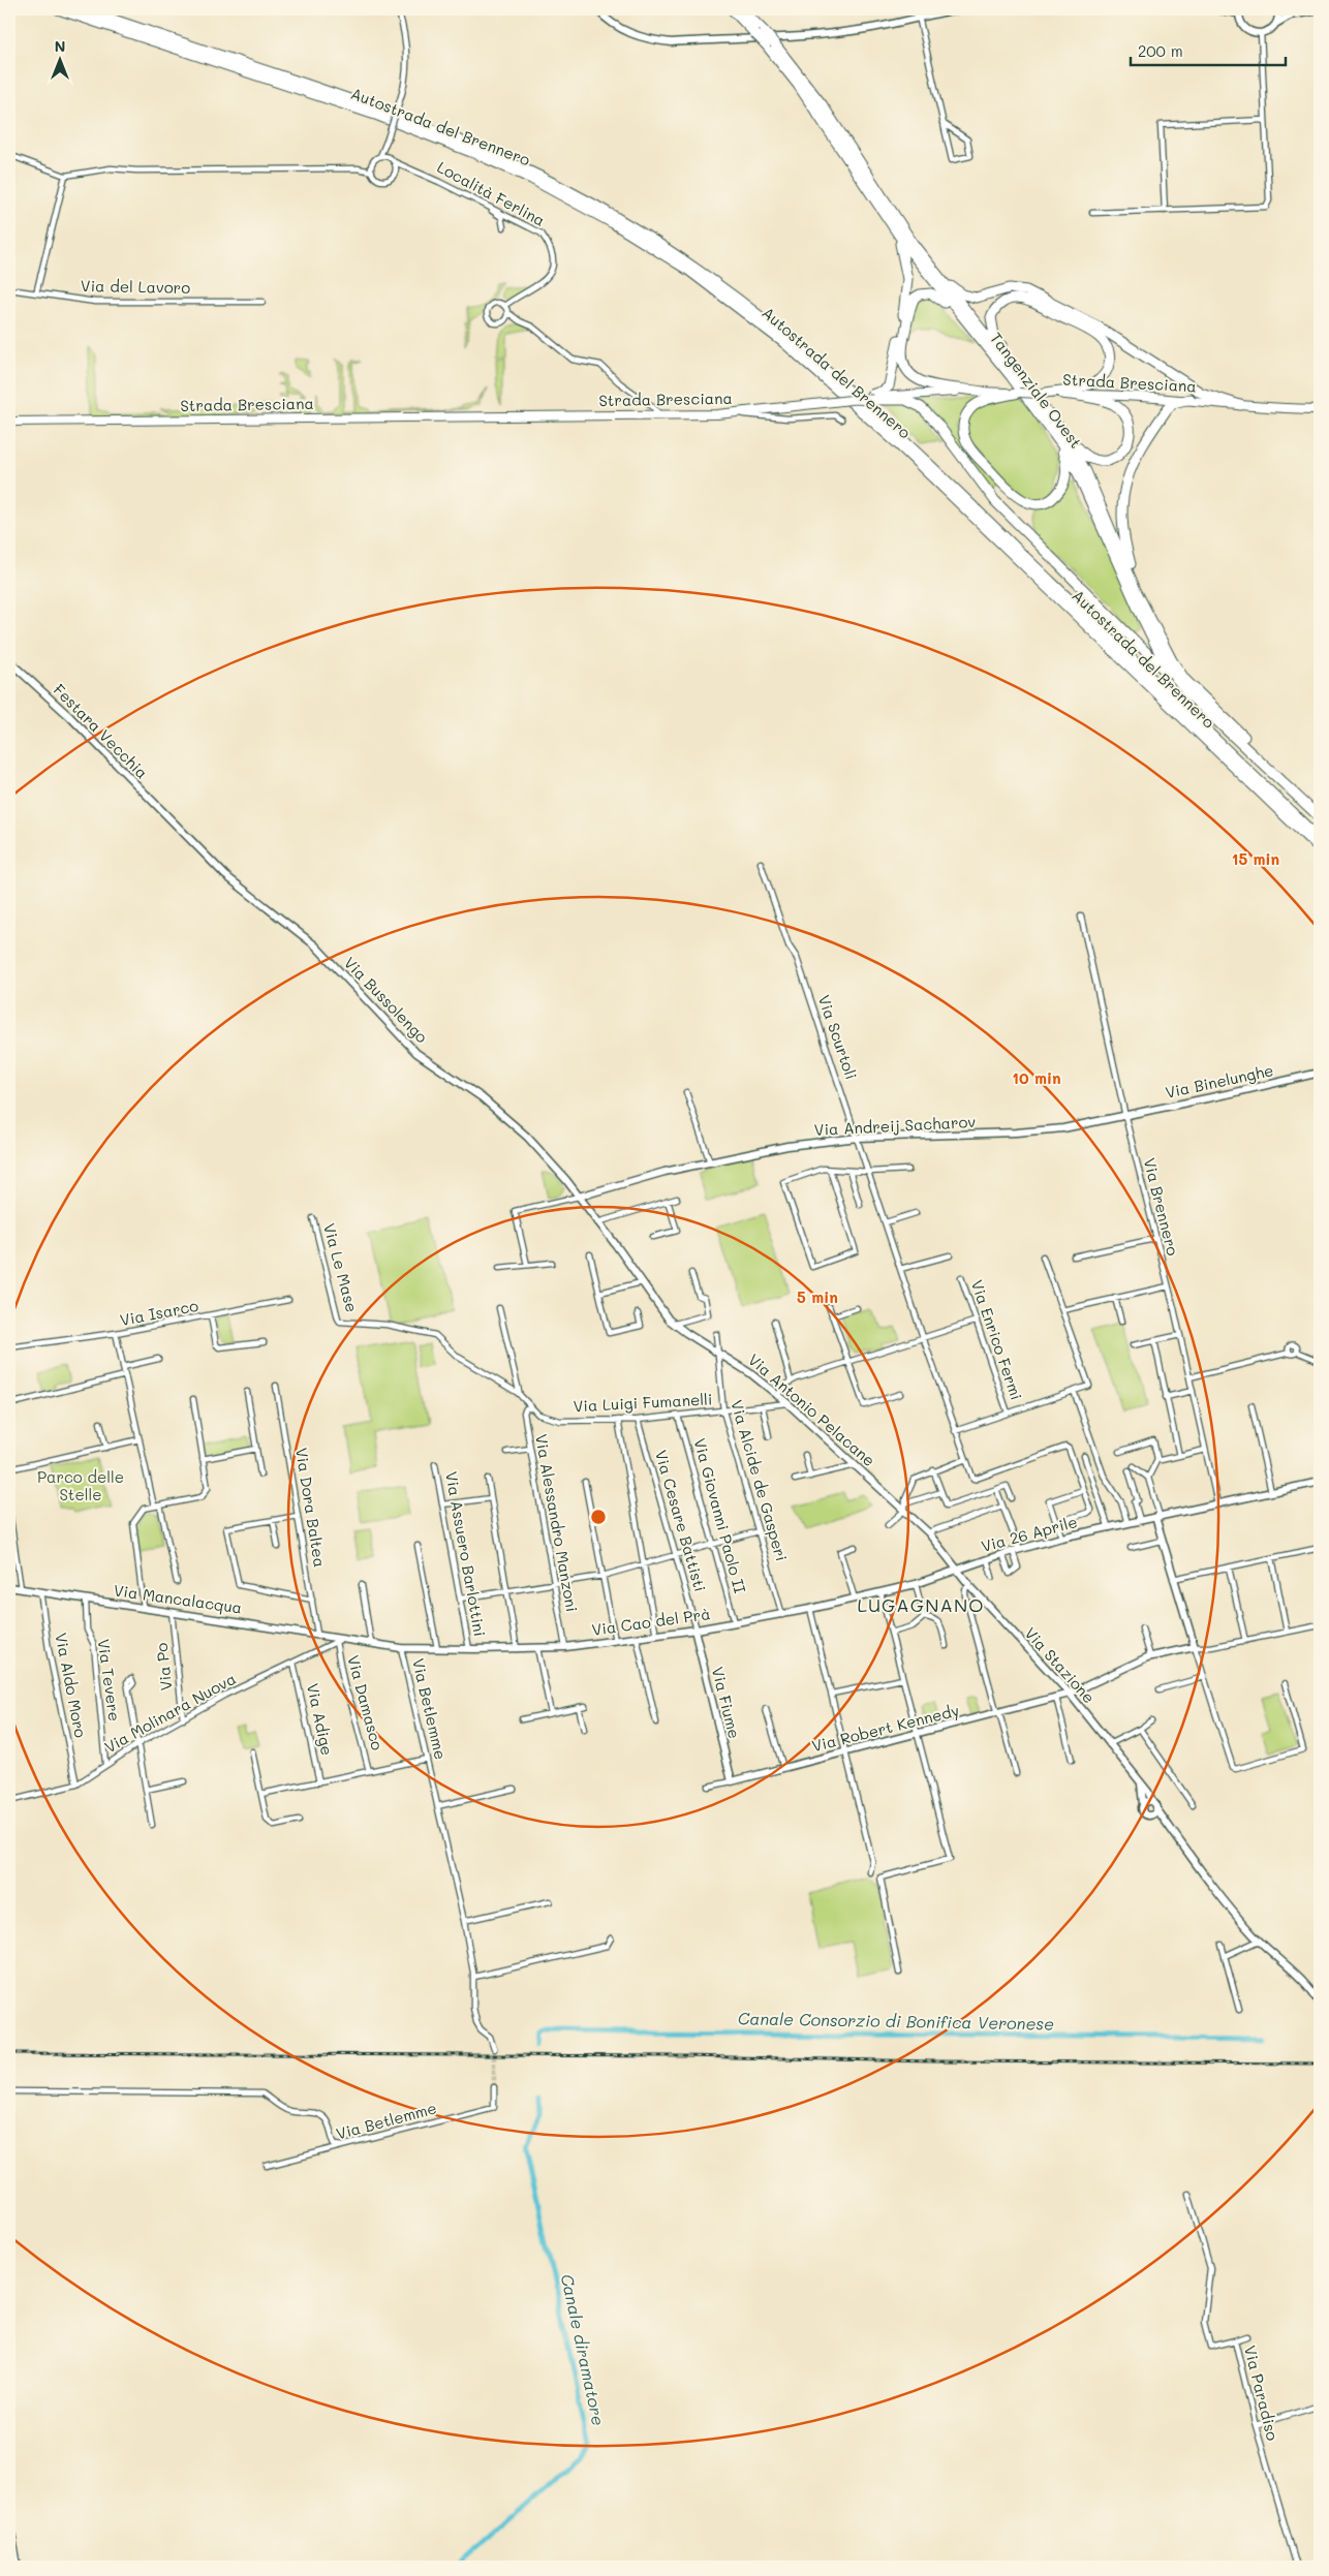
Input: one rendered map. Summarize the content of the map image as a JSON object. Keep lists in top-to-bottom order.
{
  "streets": {
    "highway": ["Autostrada del Brennero", "Tangenziale Ovest"],
    "main road": ["Strada Bresciana"],
    "street": [
      "Località Ferlina",
      "Via del Lavoro",
      "Festara Vecchia",
      "Via Bussolengo",
      "Via Scurtoli",
      "Via Binelunghe",
      "Via Andreij Sacharov",
      "Via Brennero",
      "Via Le Mase",
      "Via Isarco",
      "Via Enrico Fermi",
      "Via Luigi Fumanelli",
      "Via Antonio Pelacane",
      "Via Alcide de Gasperi",
      "Via Dora Baltea",
      "Via Giovanni Paolo II",
      "Via Cesare Battisti",
      "Via Alessandro Manzoni",
      "Via 26 Aprile",
      "Via Assuero Barlottini",
      "Via Mancalacqua",
      "Via Cao del Prà",
      "Via Stazione",
      "Via Po",
      "Via Tevere",
      "Via Aldo Moro",
      "Via Damasco",
      "Via Fiume",
      "Via Betlemme",
      "Via Molinara Nuova",
      "Via Adige",
      "Via Robert Kennedy",
      "Via Paradiso"
    ]
  },
  "crossings": [
    ["Festara Vecchia", "Via Bussolengo"],
    ["Via Bussolengo", "Via Andreij Sacharov"],
    ["Via Bussolengo", "Via Antonio Pelacane"],
    ["Via Scurtoli", "Via Andreij Sacharov"],
    ["Via Scurtoli", "Via Enrico Fermi"],
    ["Via Binelunghe", "Via Andreij Sacharov"],
    ["Via Binelunghe", "Via Brennero"],
    ["Via Andreij Sacharov", "Via Brennero"],
    ["Via Andreij Sacharov", "Via Antonio Pelacane"],
    ["Via Brennero", "Via 26 Aprile"],
    ["Via Le Mase", "Via Luigi Fumanelli"],
    ["Via Le Mase", "Via Alessandro Manzoni"],
    ["Via Luigi Fumanelli", "Via Antonio Pelacane"],
    ["Via Luigi Fumanelli", "Via Alcide de Gasperi"],
    ["Via Luigi Fumanelli", "Via Giovanni Paolo II"],
    ["Via Luigi Fumanelli", "Via Cesare Battisti"],
    ["Via Antonio Pelacane", "Via Alcide de Gasperi"],
    ["Via Antonio Pelacane", "Via 26 Aprile"],
    ["Via Antonio Pelacane", "Via Cao del Prà"],
    ["Via Antonio Pelacane", "Via Stazione"],
    ["Via Alcide de Gasperi", "Via Cao del Prà"],
    ["Via Dora Baltea", "Via Mancalacqua"],
    ["Via Giovanni Paolo II", "Via Cao del Prà"],
    ["Via Cesare Battisti", "Via Cao del Prà"],
    ["Via Cesare Battisti", "Via Fiume"],
    ["Via Alessandro Manzoni", "Via Cao del Prà"],
    ["Via 26 Aprile", "Via Cao del Prà"],
    ["Via 26 Aprile", "Via Stazione"],
    ["Via Assuero Barlottini", "Via Cao del Prà"],
    ["Via Mancalacqua", "Via Cao del Prà"],
    ["Via Mancalacqua", "Via Po"],
    ["Via Mancalacqua", "Via Tevere"],
    ["Via Mancalacqua", "Via Aldo Moro"],
    ["Via Mancalacqua", "Via Damasco"],
    ["Via Mancalacqua", "Via Molinara Nuova"],
    ["Via Cao del Prà", "Via Stazione"],
    ["Via Cao del Prà", "Via Damasco"],
    ["Via Cao del Prà", "Via Fiume"],
    ["Via Cao del Prà", "Via Betlemme"],
    ["Via Cao del Prà", "Via Molinara Nuova"],
    ["Via Stazione", "Via Robert Kennedy"],
    ["Via Po", "Via Molinara Nuova"],
    ["Via Tevere", "Via Molinara Nuova"],
    ["Via Aldo Moro", "Via Molinara Nuova"],
    ["Via Damasco", "Via Betlemme"],
    ["Via Damasco", "Via Molinara Nuova"],
    ["Via Damasco", "Via Adige"],
    ["Via Fiume", "Via Robert Kennedy"],
    ["Via Molinara Nuova", "Via Adige"]
  ],
  "districts": ["LUGAGNANO"],
  "water": ["Canale Consorzio di Bonifica Veronese", "Canale diramatore"],
  "parks": ["Parco delle Stelle"],
  "scale_bar": "200 m",
  "north": "top",
  "rings": ["15 min", "10 min", "5 min"]
}
